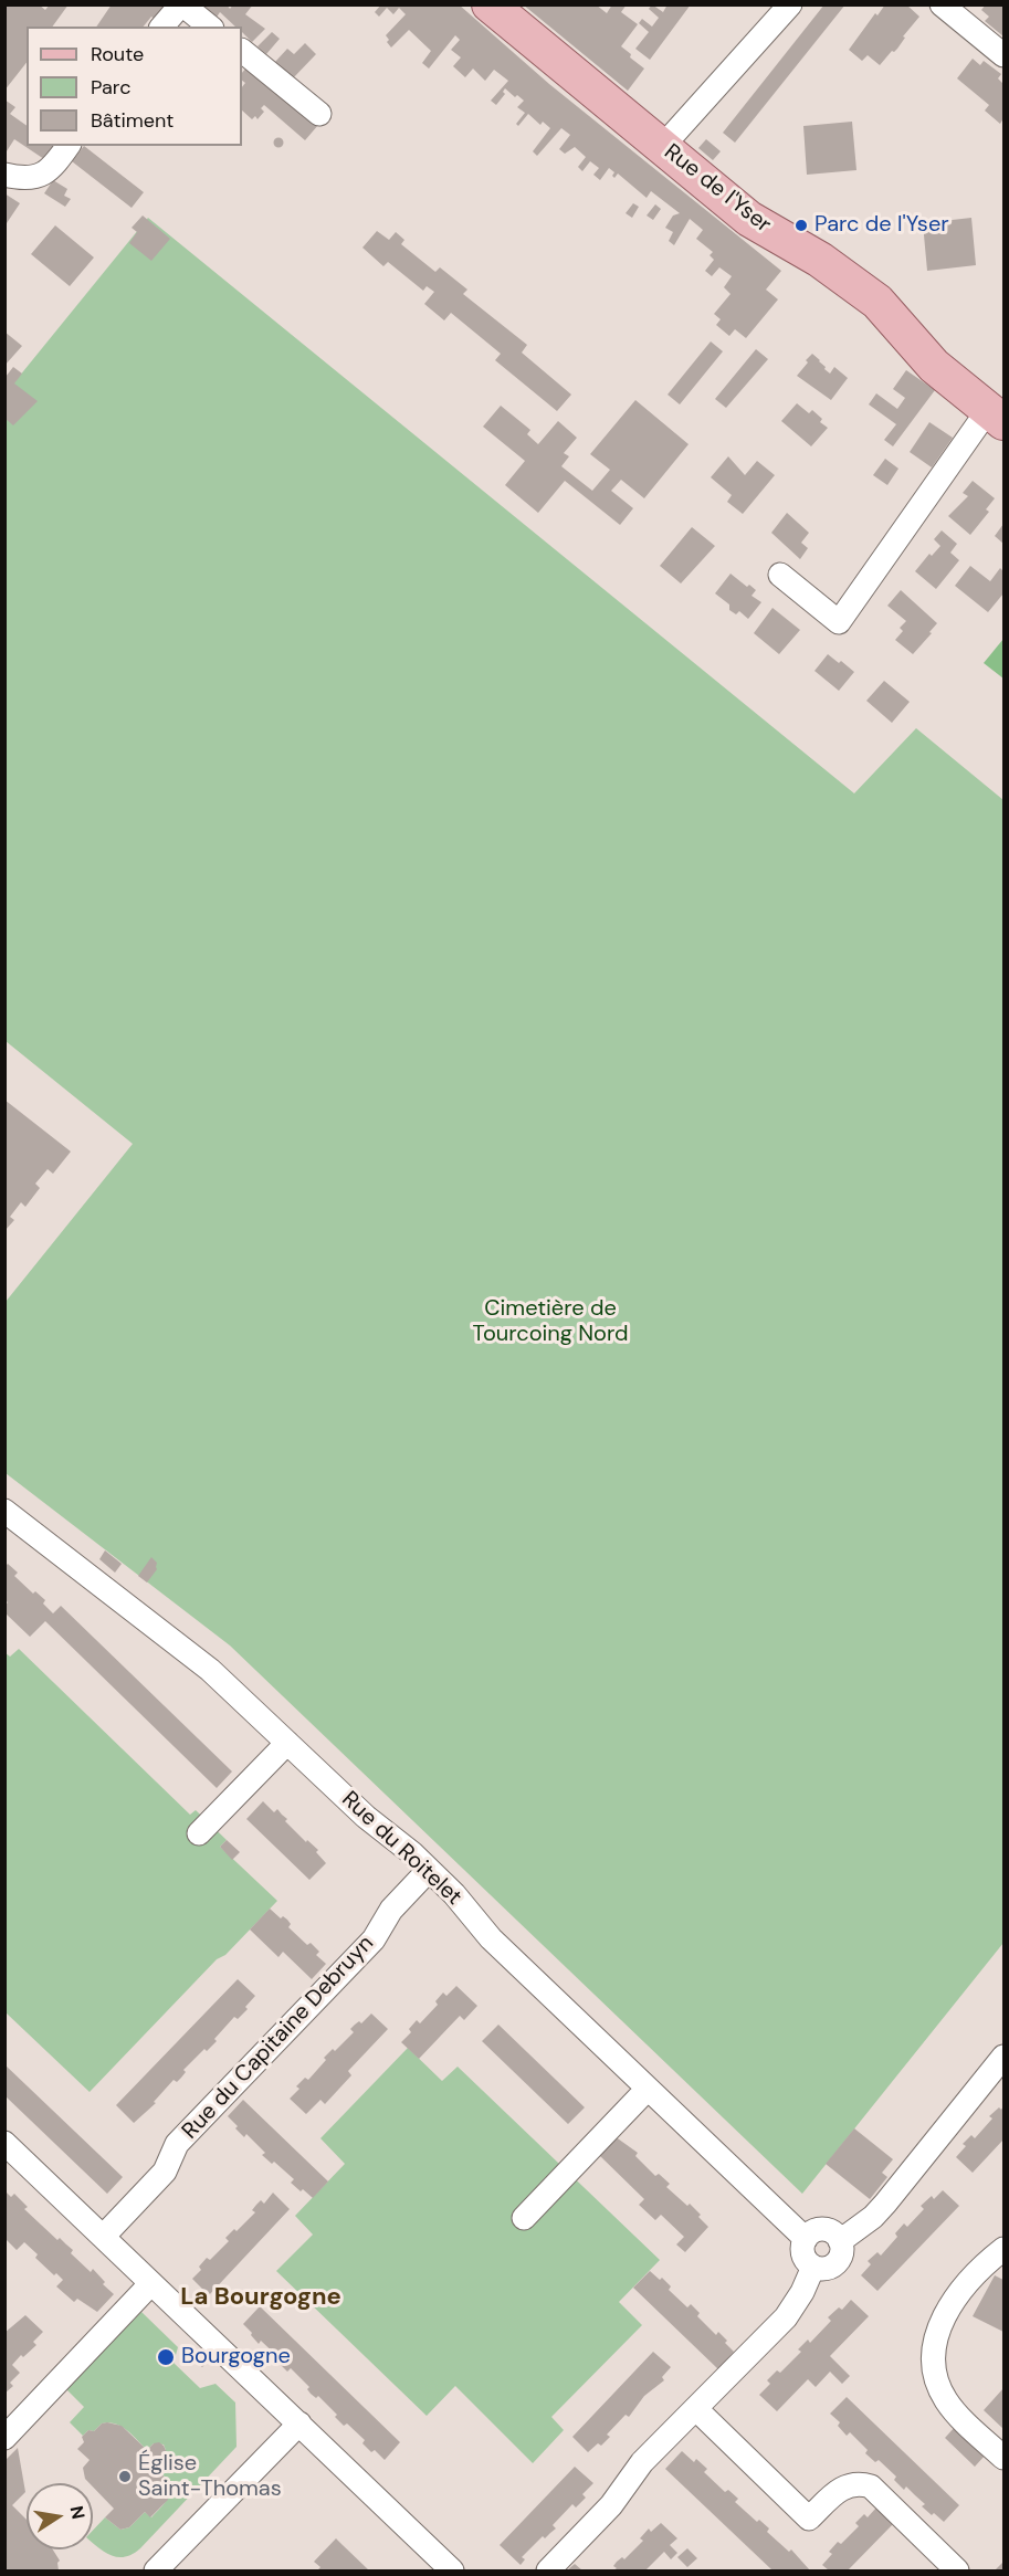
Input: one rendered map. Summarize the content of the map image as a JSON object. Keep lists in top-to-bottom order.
{
  "streets": {
    "main road": ["Rue de l'Yser"],
    "street": ["Rue du Roitelet", "Rue du Capitaine Debruyn"]
  },
  "crossings": [
    ["Rue du Roitelet", "Rue du Capitaine Debruyn"]
  ],
  "districts": ["La Bourgogne"],
  "parks": ["Cimetière de Tourcoing Nord"],
  "places": ["Parc de l'Yser", "Bourgogne", "Église Saint-Thomas"],
  "legend": ["Route", "Parc", "Bâtiment"],
  "north": "right"
}
